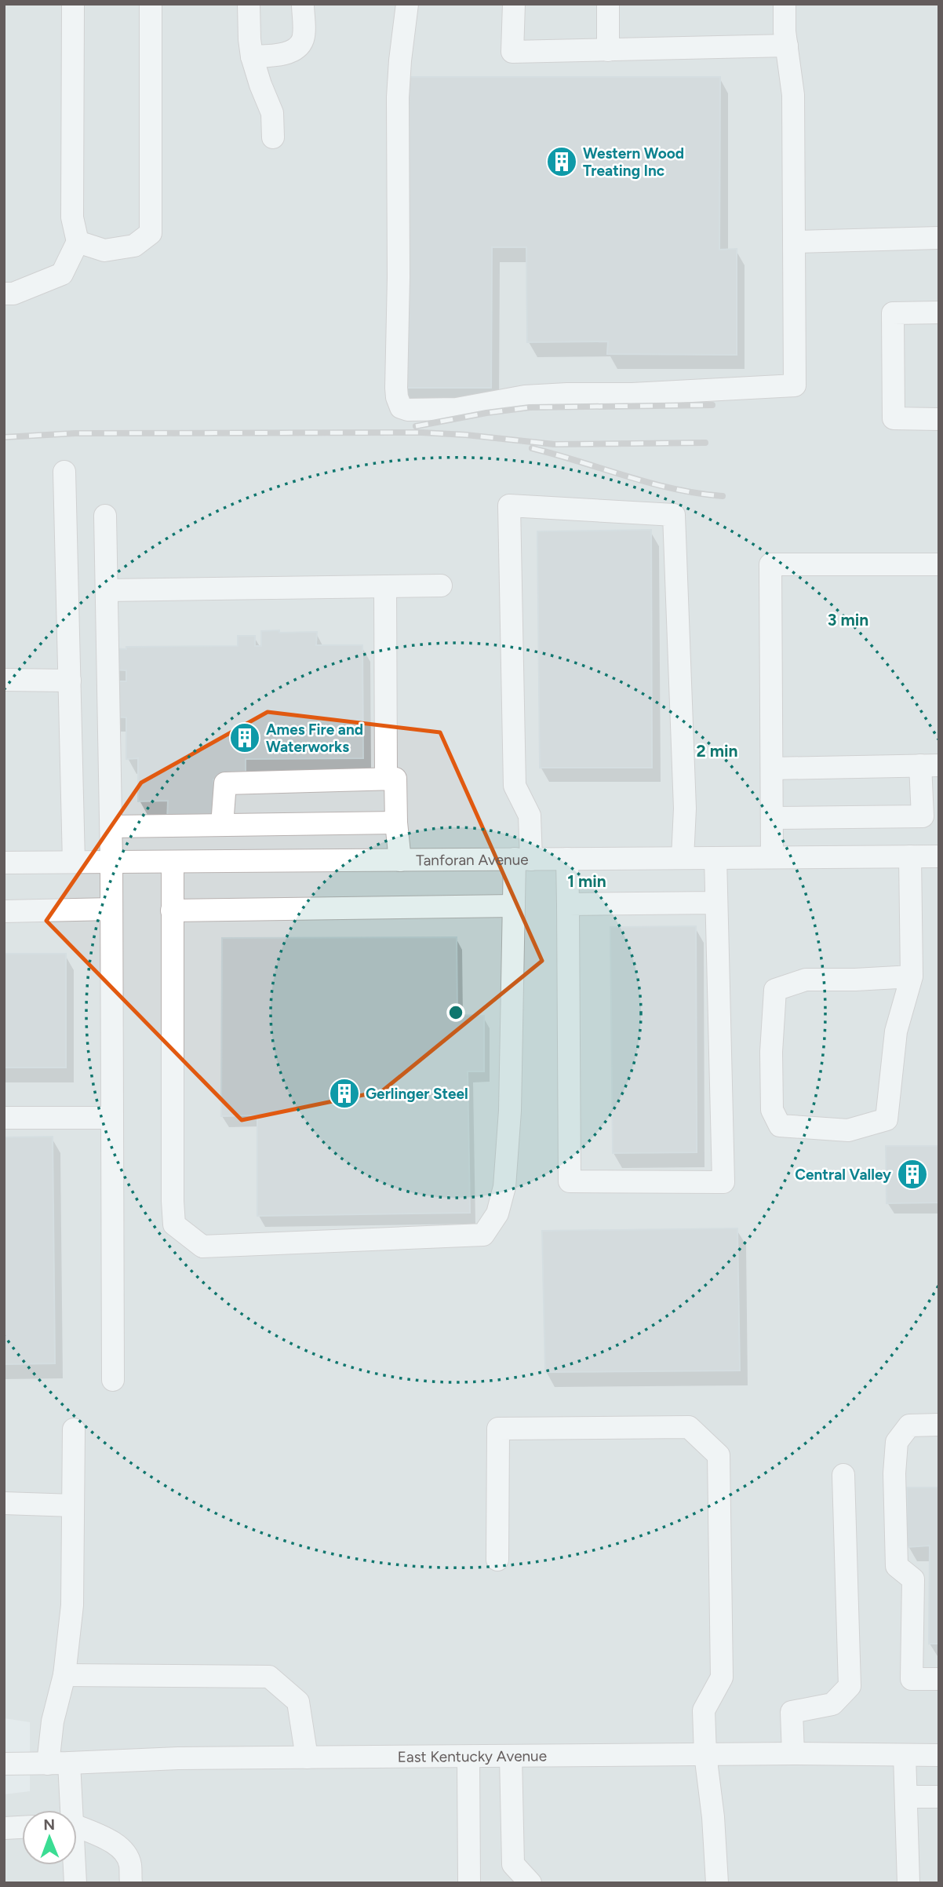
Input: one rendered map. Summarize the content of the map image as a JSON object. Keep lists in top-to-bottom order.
{
  "streets": {
    "street": ["Tanforan Avenue", "East Kentucky Avenue"]
  },
  "places": {
    "building": [
      "Western Wood Treating Inc",
      "Ames Fire and Waterworks",
      "Gerlinger Steel",
      "Central Valley"
    ]
  },
  "north": "top",
  "rings": ["3 min", "2 min", "1 min"]
}
